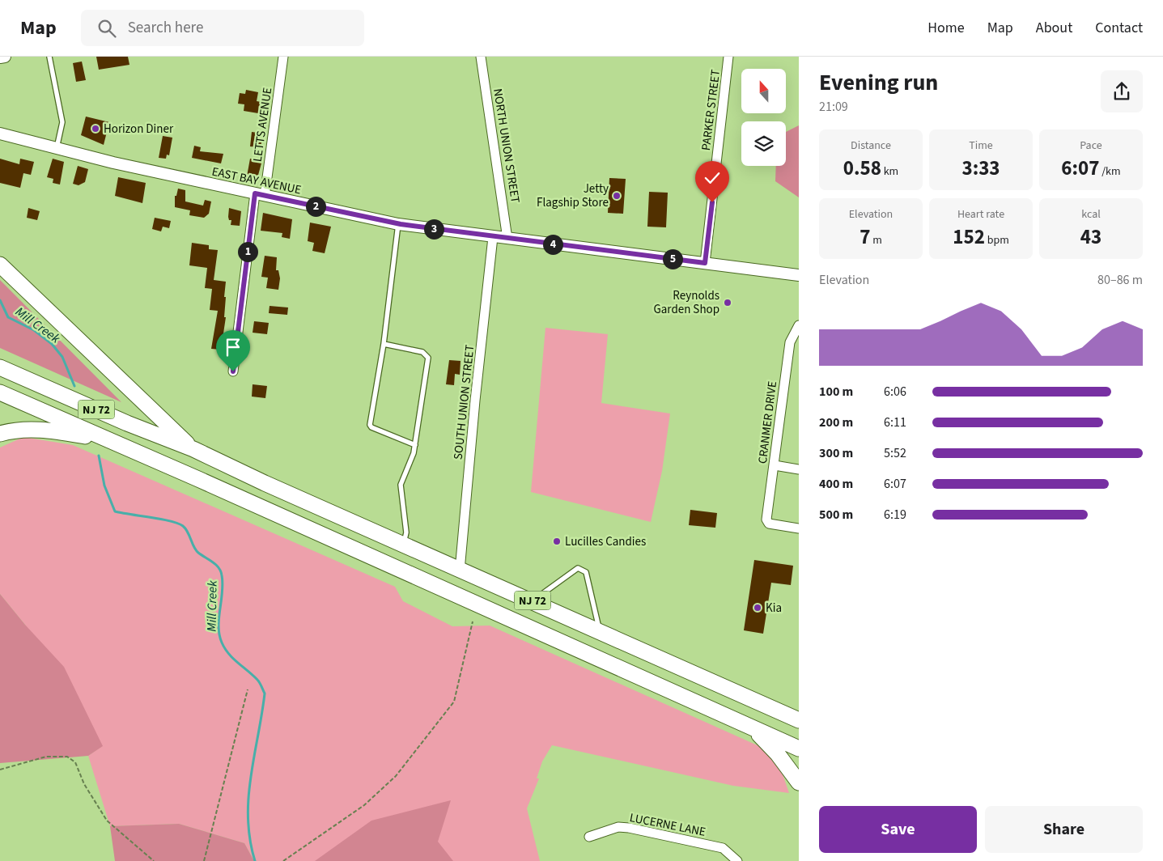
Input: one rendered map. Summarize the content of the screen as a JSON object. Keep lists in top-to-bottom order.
{
  "streets": {
    "highway": ["NJ 72"],
    "street": [
      "PARKER STREET",
      "LETTS AVENUE",
      "NORTH UNION STREET",
      "EAST BAY AVENUE",
      "SOUTH UNION STREET",
      "CRANMER DRIVE",
      "LUCERNE LANE"
    ]
  },
  "crossings": [
    ["PARKER STREET", "EAST BAY AVENUE"],
    ["LETTS AVENUE", "EAST BAY AVENUE"],
    ["NORTH UNION STREET", "EAST BAY AVENUE"],
    ["EAST BAY AVENUE", "SOUTH UNION STREET"],
    ["SOUTH UNION STREET", "NJ 72"]
  ],
  "water": ["Mill Creek"],
  "places": [
    "Horizon Diner",
    "Jetty Flagship Store",
    "Reynolds Garden Shop",
    "Lucilles Candies",
    "Kia"
  ],
  "north": "top",
  "page": {
    "header": "Map",
    "search": "Search here",
    "nav": [
      "Home",
      "Map",
      "About",
      "Contact"
    ],
    "heading": ["Evening run", "21:09"],
    "stats": [
      ["Distance", "0.58 km"],
      ["Time", "3:33"],
      ["Pace", "6:07 /km"],
      ["Elevation", "7 m"],
      ["Heart rate", "152 bpm"],
      ["kcal", "43"]
    ],
    "pins": [
      "2",
      "3",
      "4",
      "1",
      "5"
    ],
    "chart": ["Elevation", "80–86 m"],
    "list": [
      {
        "name": "100 m",
        "note": "6:06"
      },
      {
        "name": "200 m",
        "note": "6:11"
      },
      {
        "name": "300 m",
        "note": "5:52"
      },
      {
        "name": "400 m",
        "note": "6:07"
      },
      {
        "name": "500 m",
        "note": "6:19"
      }
    ],
    "buttons": ["Save", "Share"]
  }
}
